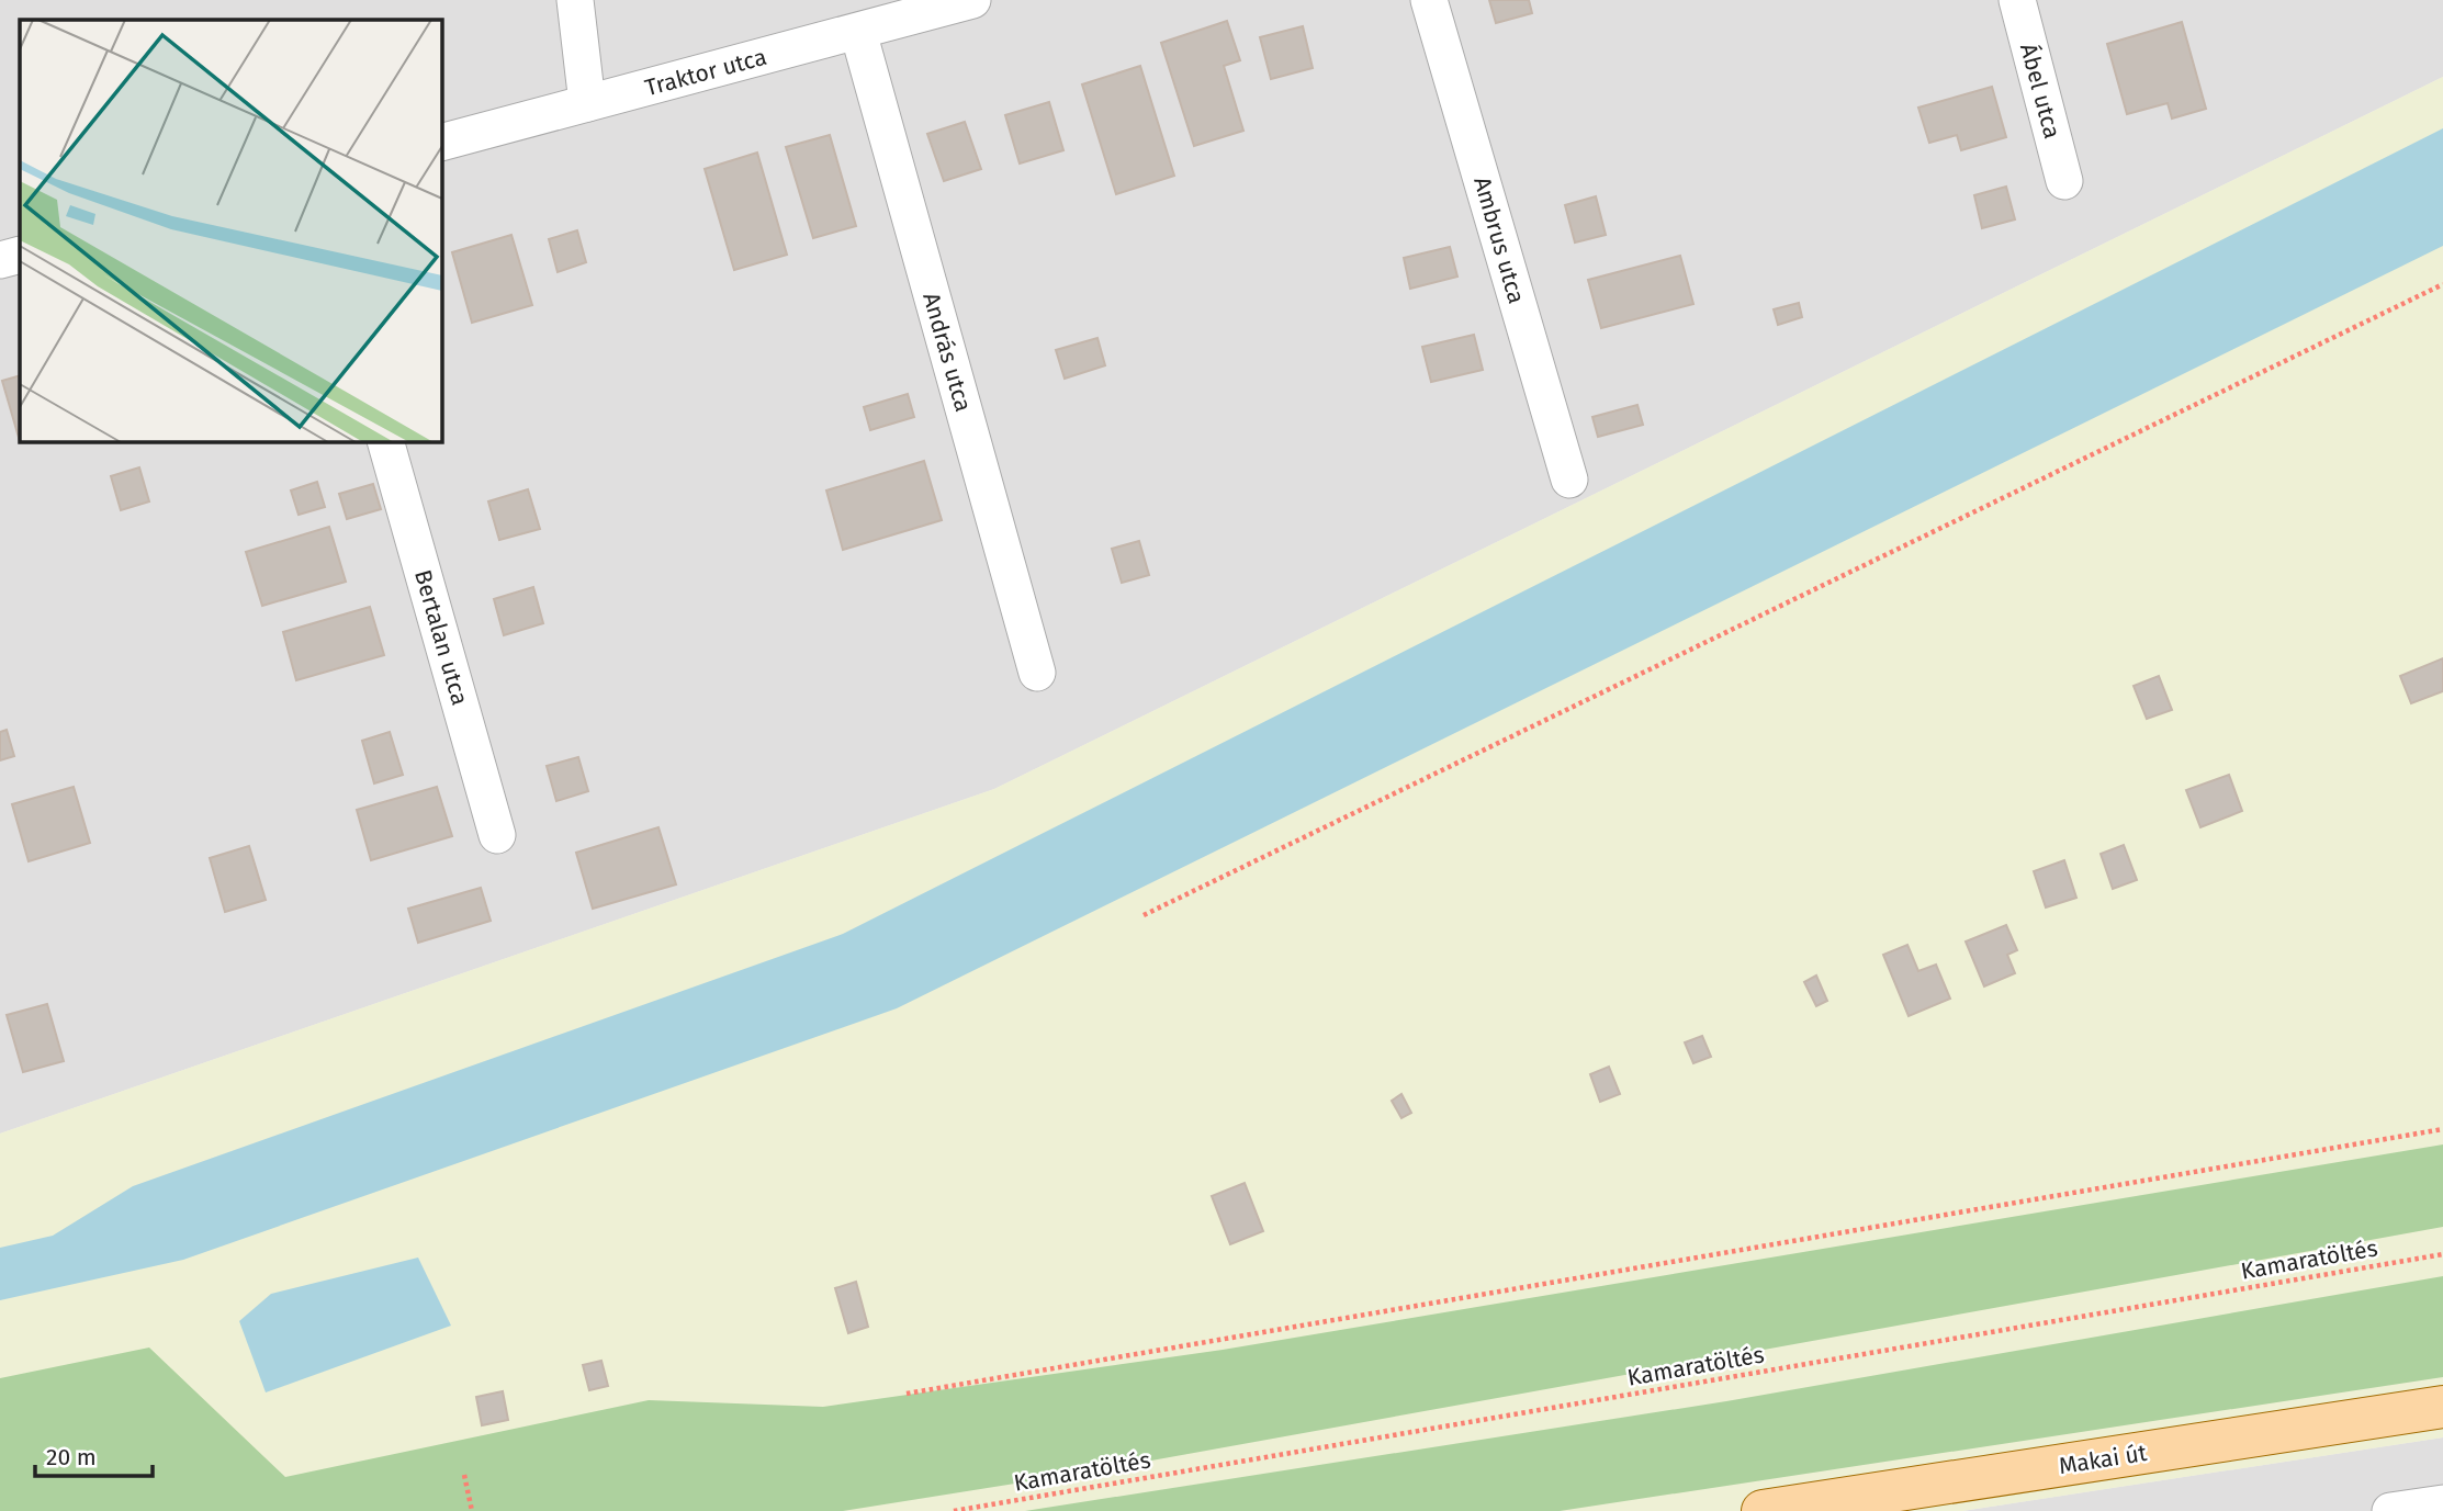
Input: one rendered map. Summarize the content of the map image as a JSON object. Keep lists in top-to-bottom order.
{
  "streets": {
    "main road": ["Makai út"],
    "street": [
      "Traktor utca",
      "Ábel utca",
      "Ambrus utca",
      "András utca",
      "Bertalan utca"
    ],
    "path": ["Kamaratöltés"]
  },
  "crossings": [
    ["Traktor utca", "András utca"]
  ],
  "scale_bar": "20 m"
}
